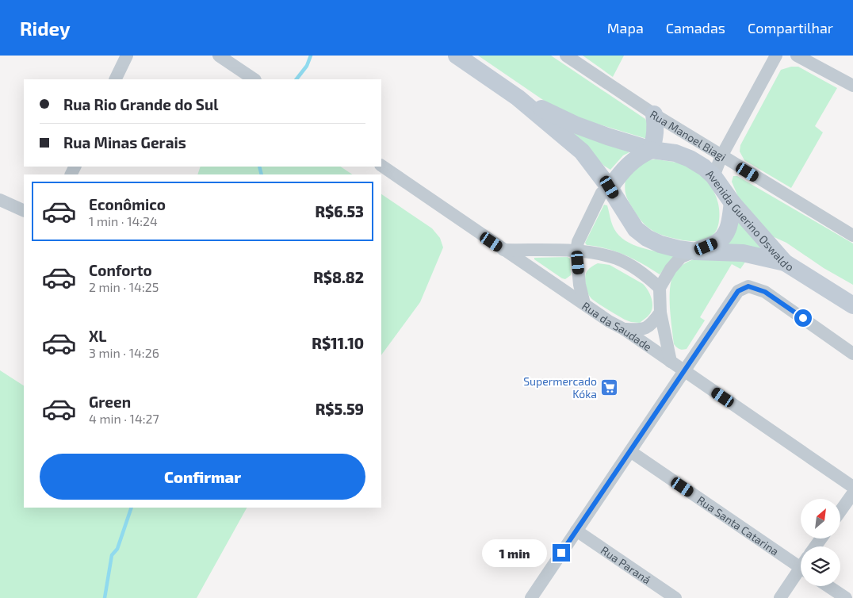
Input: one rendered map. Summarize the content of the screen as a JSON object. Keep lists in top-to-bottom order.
{
  "streets": {
    "main road": ["Avenida Guerino Oswaldo"],
    "street": [
      "Rua Manoel Biagi",
      "Rua da Saudade",
      "Rua Santa Catarina",
      "Rua Paraná"
    ]
  },
  "places": {
    "supermarket": ["Supermercado Kóka"]
  },
  "north": "top right",
  "page": {
    "header": "Ridey",
    "nav": ["Mapa", "Camadas", "Compartilhar"],
    "banner": ["Rua Rio Grande do Sul", "Rua Minas Gerais"],
    "list": [
      {
        "name": "Econômico",
        "note": "1 min · 14:24",
        "value": "R$6.53"
      },
      {
        "name": "Conforto",
        "note": "2 min · 14:25",
        "value": "R$8.82"
      },
      {
        "name": "XL",
        "note": "3 min · 14:26",
        "value": "R$11.10"
      },
      {
        "name": "Green",
        "note": "4 min · 14:27",
        "value": "R$5.59"
      }
    ],
    "buttons": "Confirmar",
    "bubble": "1 min"
  }
}
